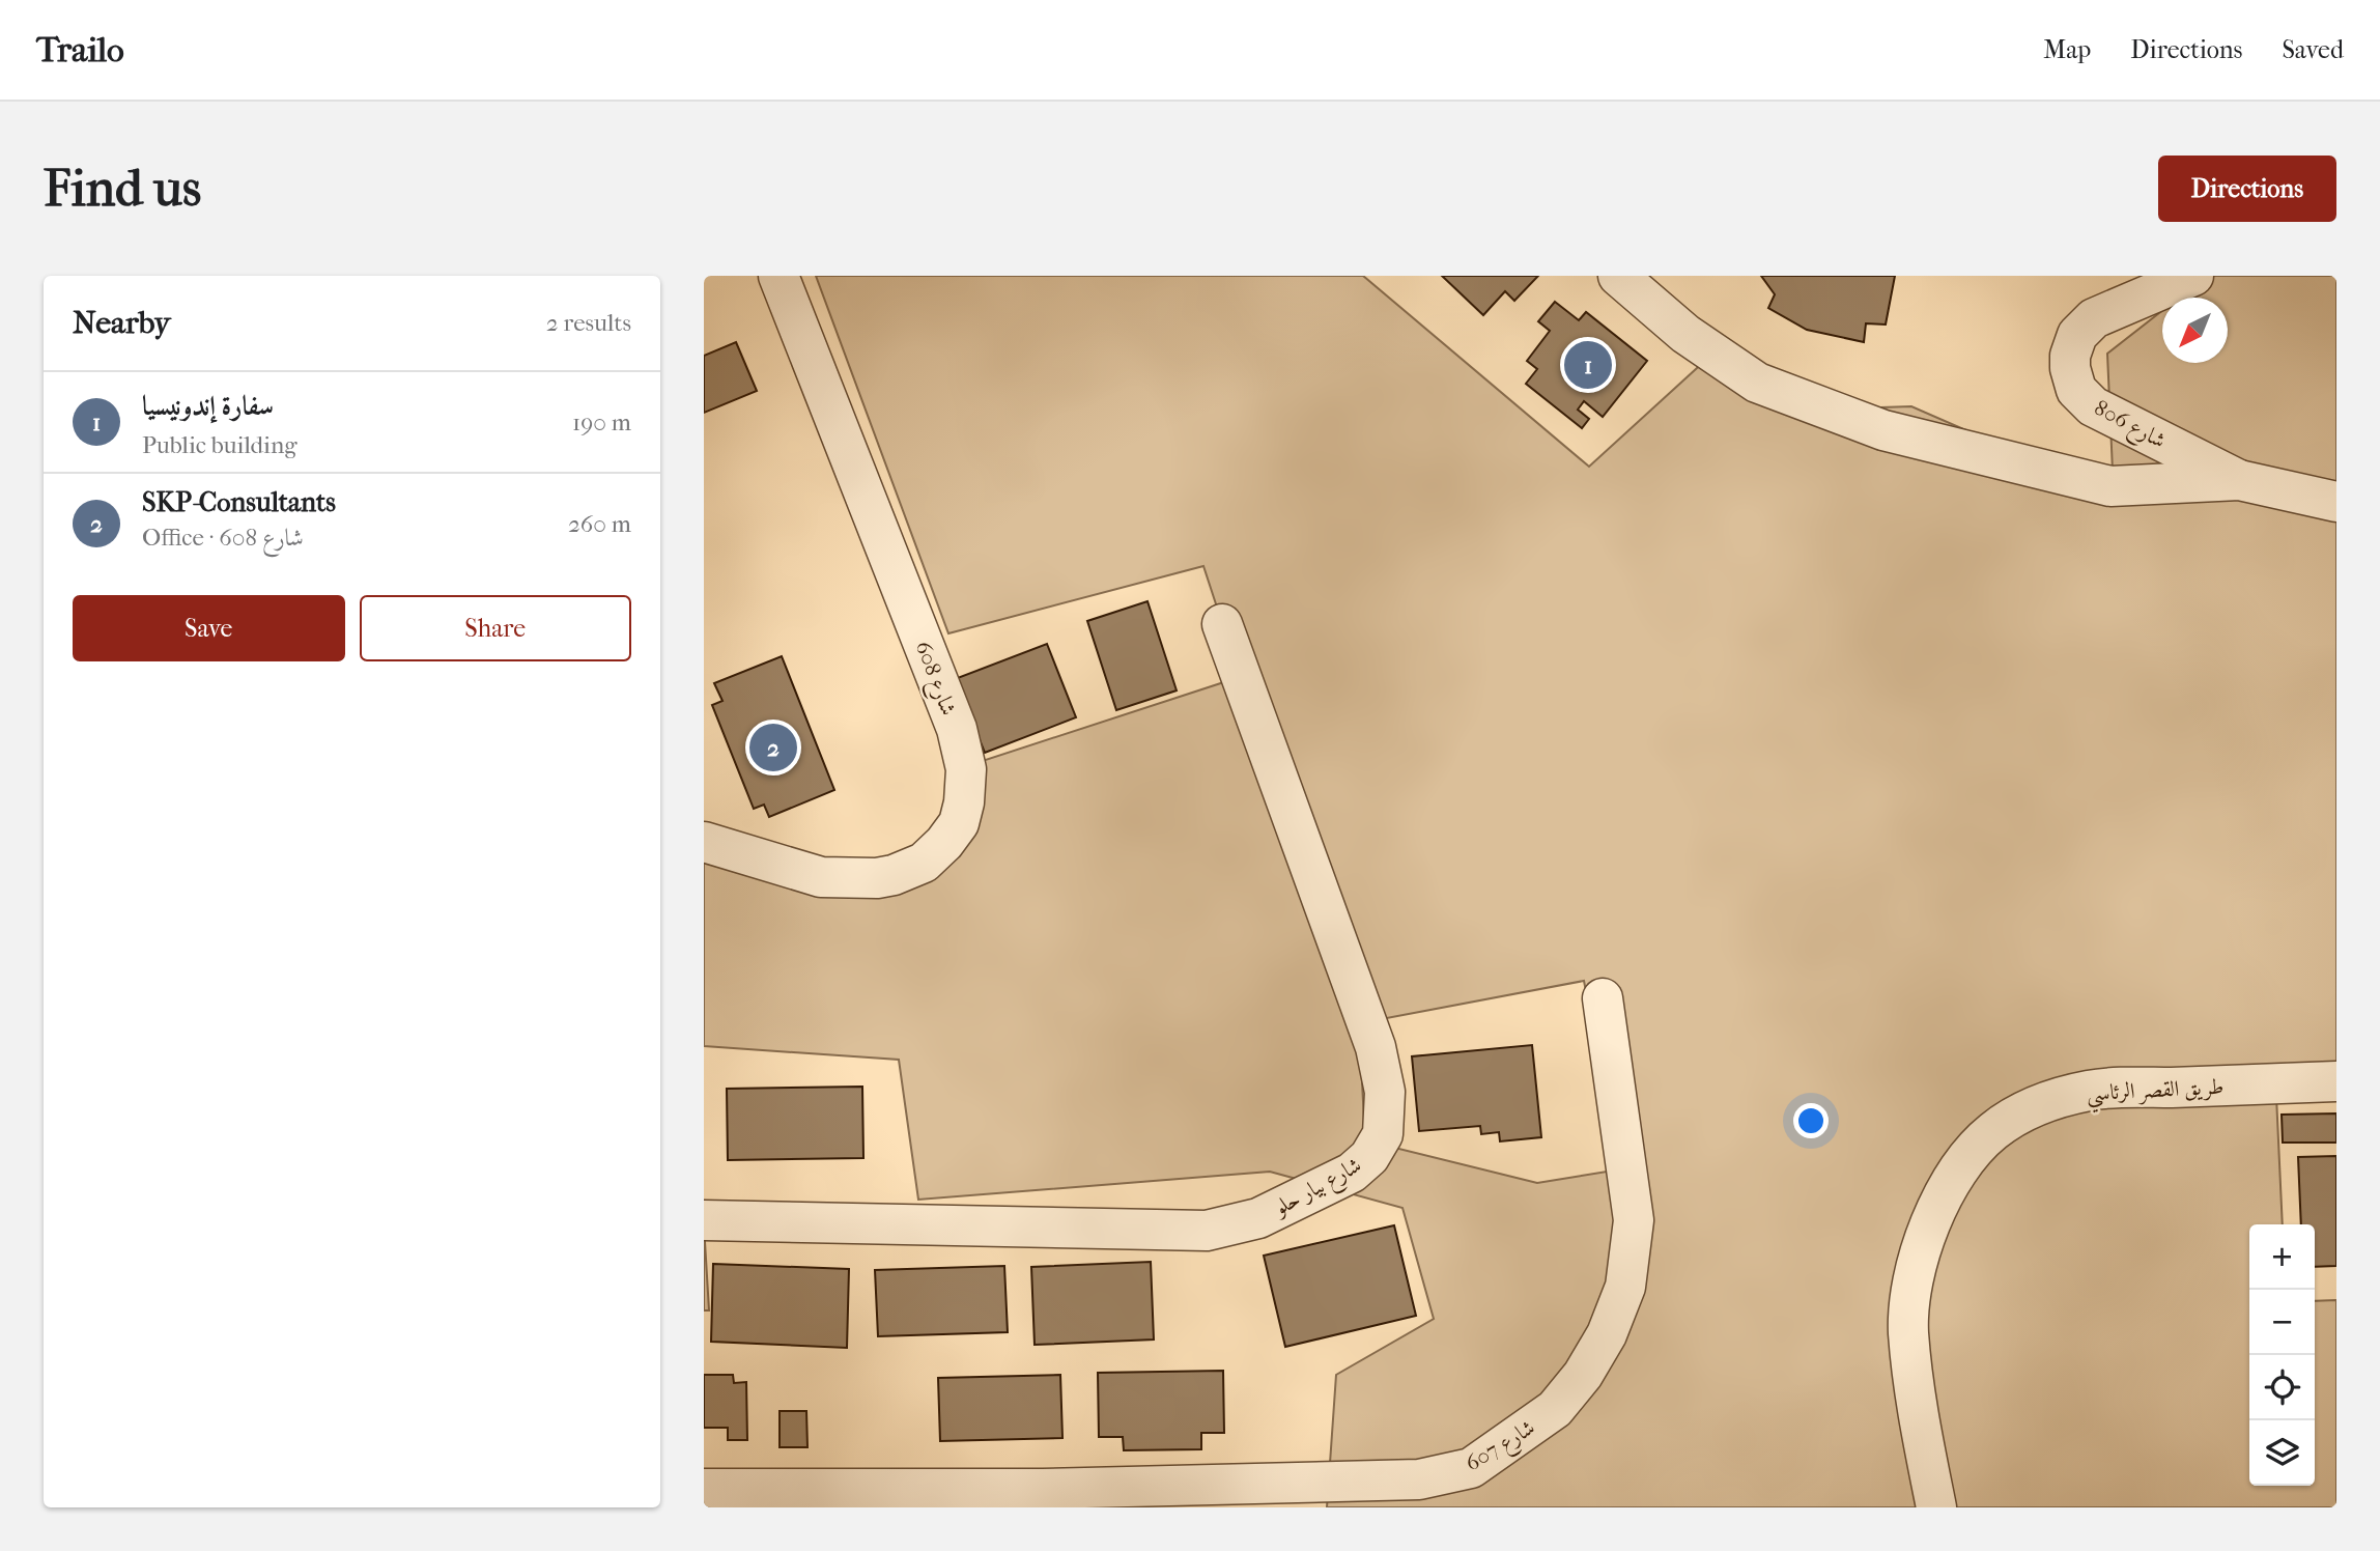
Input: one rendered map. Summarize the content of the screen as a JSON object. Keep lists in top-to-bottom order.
{
  "streets": {
    "street": [
      "شارع 806",
      "شارع 608",
      "طريق القصر الرئاسي",
      "شارع بيار حلو",
      "شارع 607"
    ]
  },
  "north": "bottom left",
  "page": {
    "header": "Trailo",
    "nav": ["Map", "Directions", "Saved"],
    "buttons": [
      "Directions",
      ["Save", "Share"]
    ],
    "title": "Find us",
    "heading": ["Nearby", "2 results"],
    "pins": ["1", "2"],
    "list": [
      {
        "mark": "1",
        "name": "سفارة إندونيسيا",
        "note": "Public building",
        "value": "190 m"
      },
      {
        "mark": "2",
        "name": "SKP-Consultants",
        "note": "Office · شارع 608",
        "value": "260 m"
      }
    ],
    "map_buttons": ["+", "−"]
  }
}
